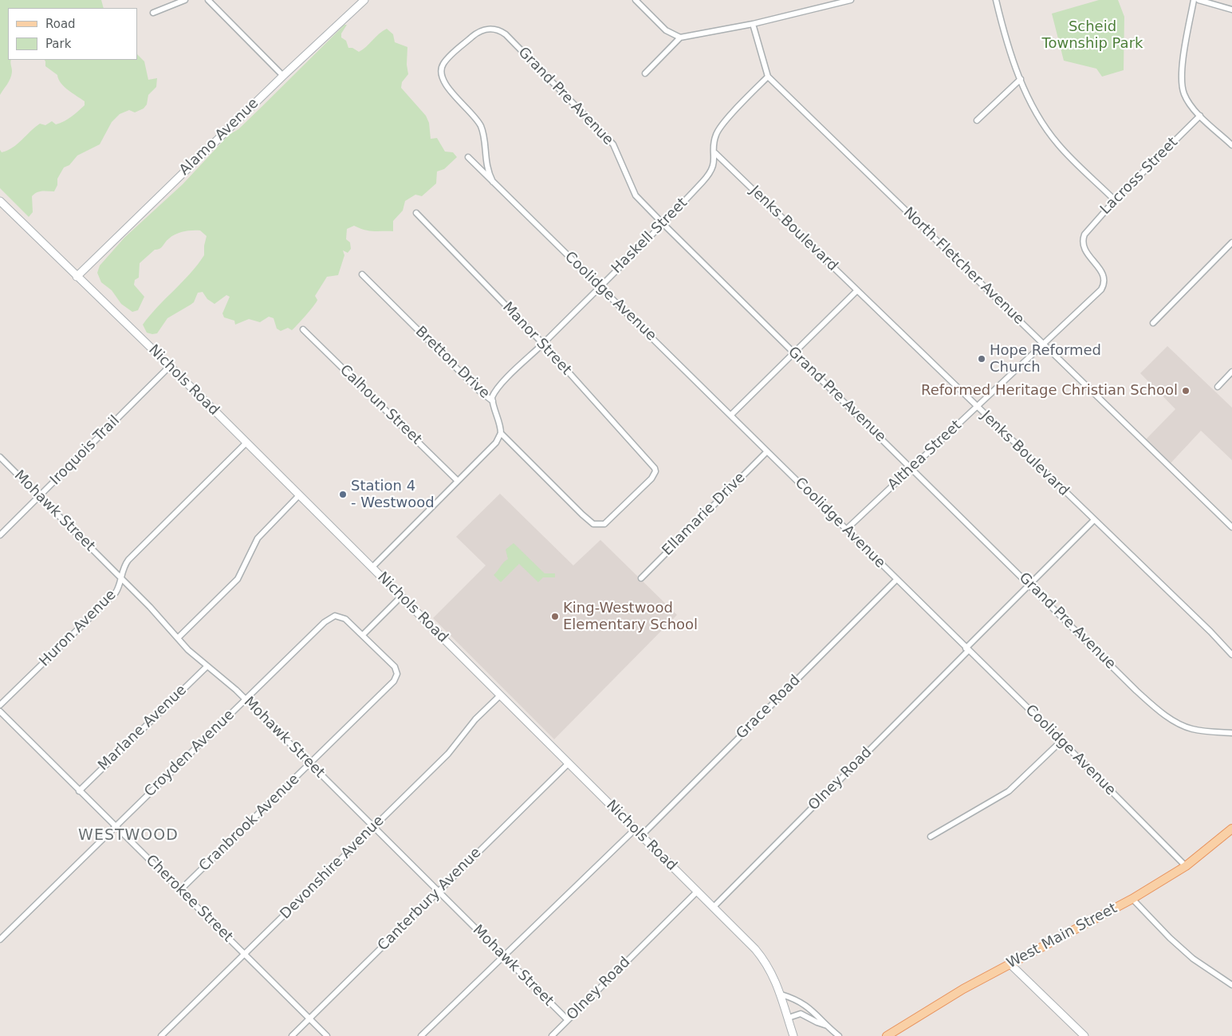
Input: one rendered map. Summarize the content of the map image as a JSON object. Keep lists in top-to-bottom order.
{
  "streets": {
    "main road": ["West Main Street"],
    "street": [
      "Grand Pre Avenue",
      "Alamo Avenue",
      "Lacross Street",
      "Jenks Boulevard",
      "Haskell Street",
      "North Fletcher Avenue",
      "Coolidge Avenue",
      "Manor Street",
      "Bretton Drive",
      "Nichols Road",
      "Calhoun Street",
      "Iroquois Trail",
      "Althea Street",
      "Mohawk Street",
      "Ellamarie Drive",
      "Huron Avenue",
      "Grace Road",
      "Marlane Avenue",
      "Croyden Avenue",
      "Olney Road",
      "Cranbrook Avenue",
      "Devonshire Avenue",
      "Cherokee Street",
      "Canterbury Avenue"
    ]
  },
  "crossings": [
    ["Grand Pre Avenue", "Haskell Street"],
    ["Grand Pre Avenue", "Coolidge Avenue"],
    ["Grand Pre Avenue", "Althea Street"],
    ["Grand Pre Avenue", "Olney Road"],
    ["Alamo Avenue", "Nichols Road"],
    ["Lacross Street", "Althea Street"],
    ["Jenks Boulevard", "Haskell Street"],
    ["Jenks Boulevard", "Althea Street"],
    ["Jenks Boulevard", "Olney Road"],
    ["Haskell Street", "North Fletcher Avenue"],
    ["Haskell Street", "Coolidge Avenue"],
    ["Haskell Street", "Manor Street"],
    ["Haskell Street", "Bretton Drive"],
    ["North Fletcher Avenue", "Althea Street"],
    ["Coolidge Avenue", "Althea Street"],
    ["Coolidge Avenue", "Ellamarie Drive"],
    ["Coolidge Avenue", "Grace Road"],
    ["Coolidge Avenue", "Olney Road"],
    ["Coolidge Avenue", "West Main Street"],
    ["Manor Street", "Bretton Drive"],
    ["Nichols Road", "Iroquois Trail"],
    ["Nichols Road", "Huron Avenue"],
    ["Nichols Road", "Grace Road"],
    ["Nichols Road", "Olney Road"],
    ["Nichols Road", "Devonshire Avenue"],
    ["Nichols Road", "Canterbury Avenue"],
    ["Iroquois Trail", "Mohawk Street"],
    ["Mohawk Street", "Huron Avenue"],
    ["Mohawk Street", "Marlane Avenue"],
    ["Mohawk Street", "Croyden Avenue"],
    ["Mohawk Street", "Olney Road"],
    ["Mohawk Street", "Cranbrook Avenue"],
    ["Mohawk Street", "Devonshire Avenue"],
    ["Mohawk Street", "Canterbury Avenue"],
    ["Marlane Avenue", "Cherokee Street"],
    ["Croyden Avenue", "Cranbrook Avenue"],
    ["Croyden Avenue", "Cherokee Street"],
    ["Cranbrook Avenue", "Cherokee Street"],
    ["Devonshire Avenue", "Cherokee Street"],
    ["Cherokee Street", "Canterbury Avenue"]
  ],
  "districts": ["WESTWOOD"],
  "parks": ["Scheid Township Park"],
  "places": [
    "Hope Reformed Church",
    "Reformed Heritage Christian School",
    "Station 4 - Westwood",
    "King-Westwood Elementary School"
  ],
  "legend": ["Road", "Park"]
}
